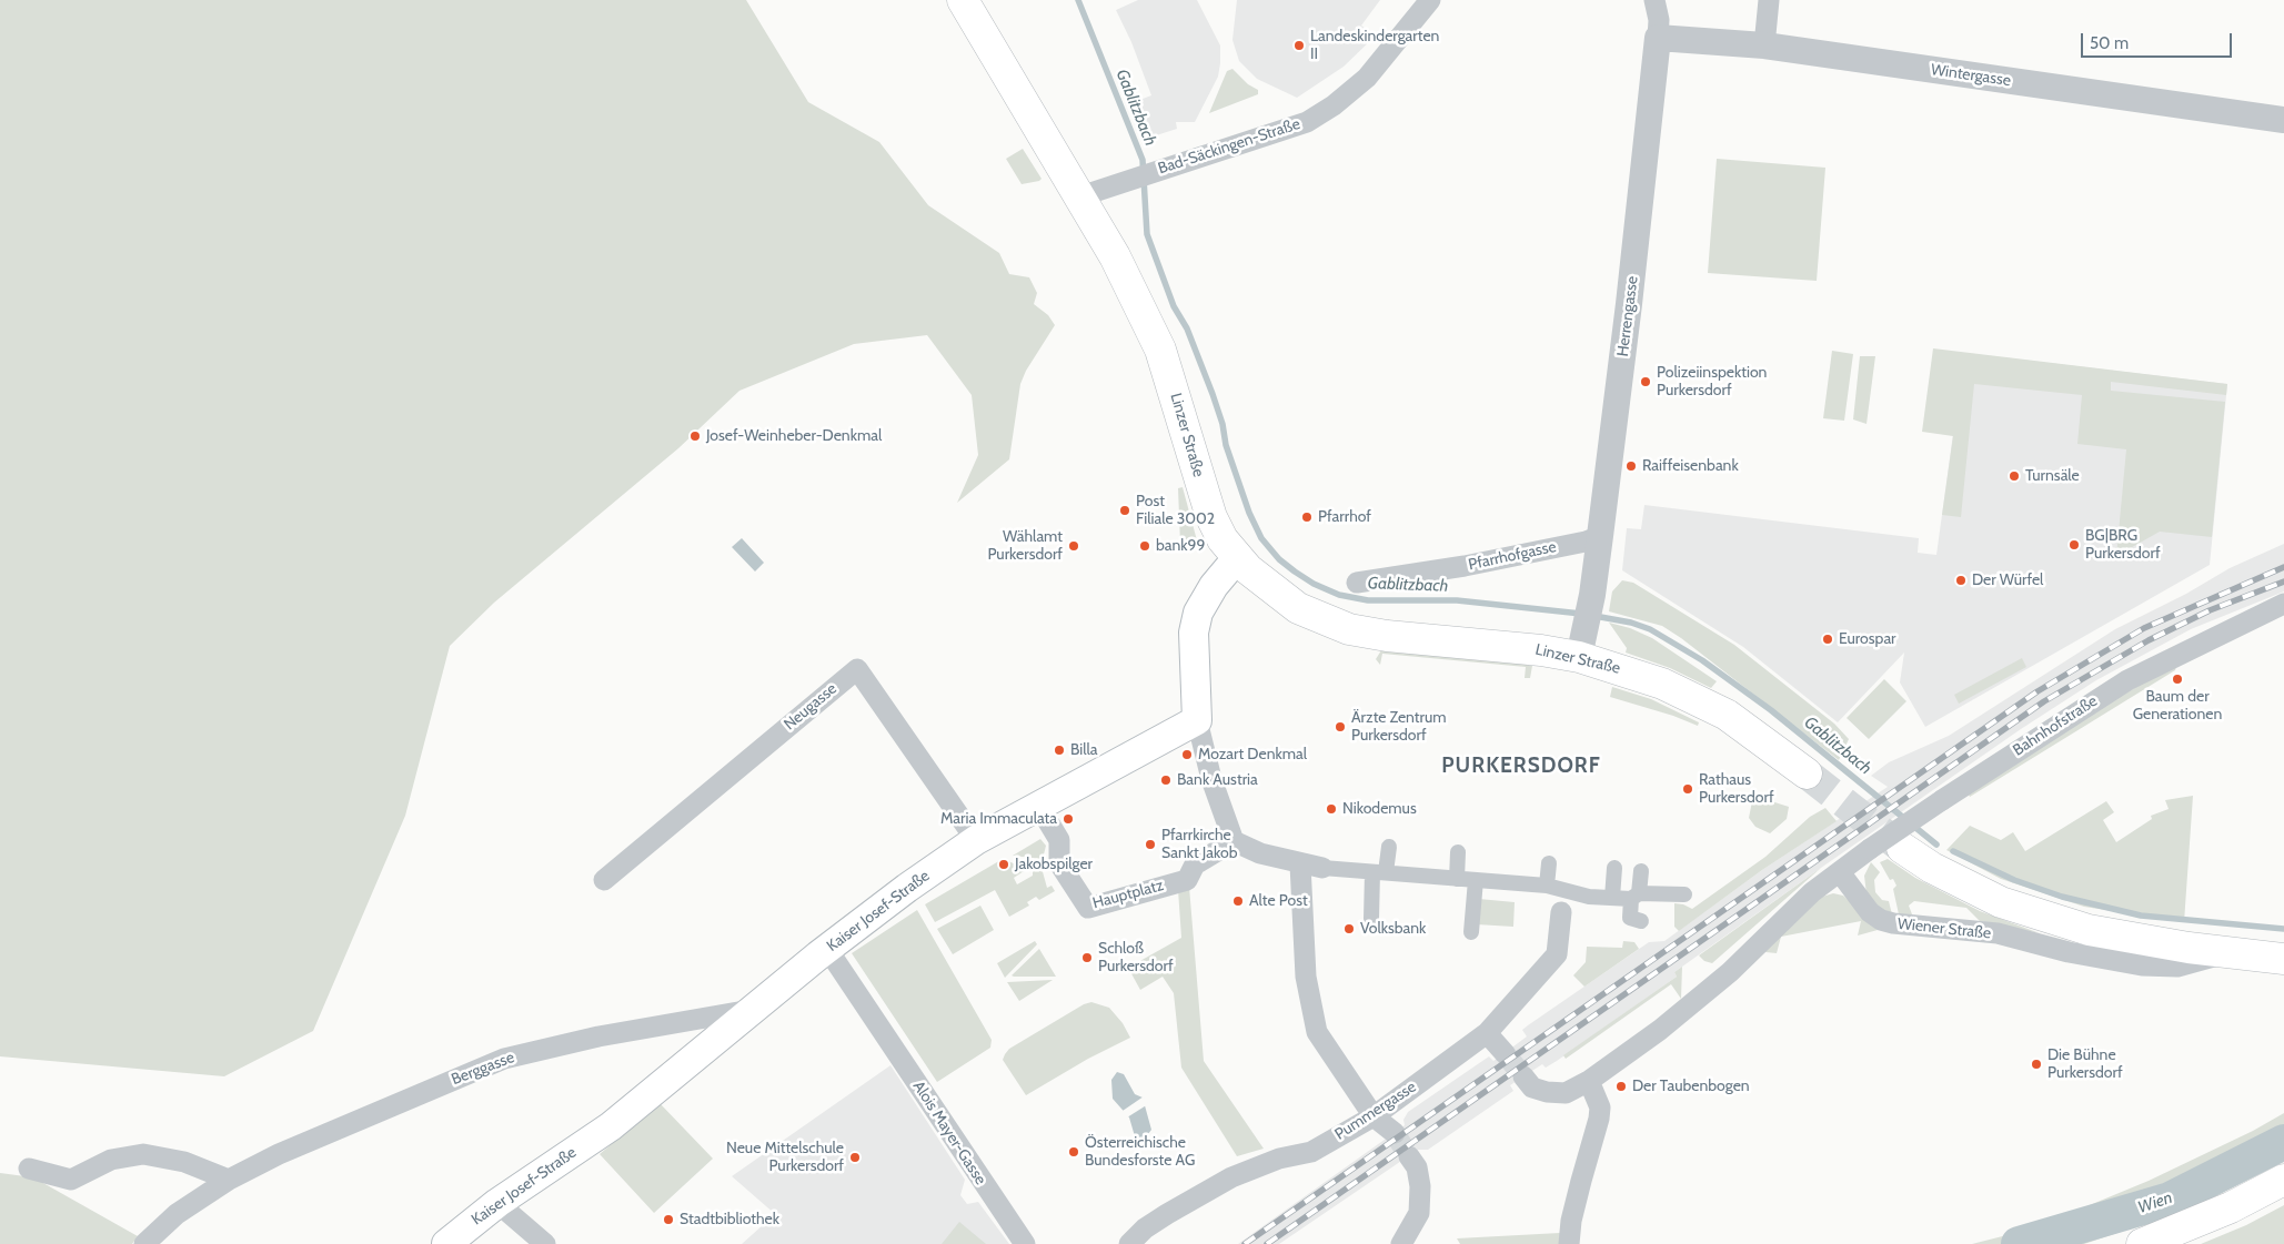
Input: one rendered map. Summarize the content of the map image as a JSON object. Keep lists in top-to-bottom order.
{
  "streets": {
    "main road": ["Linzer Straße", "Kaiser Josef-Straße", "Wiener Straße"],
    "street": [
      "Wintergasse",
      "Bad-Säckingen-Straße",
      "Herrengasse",
      "Pfarrhofgasse",
      "Neugasse",
      "Bahnhofstraße",
      "Hauptplatz",
      "Berggasse",
      "Pummergasse",
      "Alois Mayer-Gasse"
    ]
  },
  "crossings": [
    ["Wintergasse", "Herrengasse"],
    ["Bad-Säckingen-Straße", "Linzer Straße"],
    ["Herrengasse", "Linzer Straße"],
    ["Herrengasse", "Pfarrhofgasse"],
    ["Neugasse", "Kaiser Josef-Straße"],
    ["Bahnhofstraße", "Wiener Straße"],
    ["Hauptplatz", "Kaiser Josef-Straße"],
    ["Kaiser Josef-Straße", "Berggasse"],
    ["Kaiser Josef-Straße", "Alois Mayer-Gasse"]
  ],
  "districts": ["PURKERSDORF"],
  "water": ["Gablitzbach", "Wien"],
  "places": [
    "Landeskindergarten II",
    "Polizeiinspektion Purkersdorf",
    "Josef-Weinheber-Denkmal",
    "Raiffeisenbank",
    "Turnsäle",
    "Post Filiale 3002",
    "Pfarrhof",
    "BG|BRG Purkersdorf",
    "Wählamt Purkersdorf",
    "bank99",
    "Der Würfel",
    "Eurospar",
    "Baum der Generationen",
    "Ärzte Zentrum Purkersdorf",
    "Billa",
    "Mozart Denkmal",
    "Bank Austria",
    "Rathaus Purkersdorf",
    "Nikodemus",
    "Maria Immaculata",
    "Pfarrkirche Sankt Jakob",
    "Jakobspilger",
    "Alte Post",
    "Volksbank",
    "Schloß Purkersdorf",
    "Die Bühne Purkersdorf",
    "Der Taubenbogen",
    "Österreichische Bundesforste AG",
    "Neue Mittelschule Purkersdorf",
    "Stadtbibliothek"
  ],
  "scale_bar": "50 m"
}
